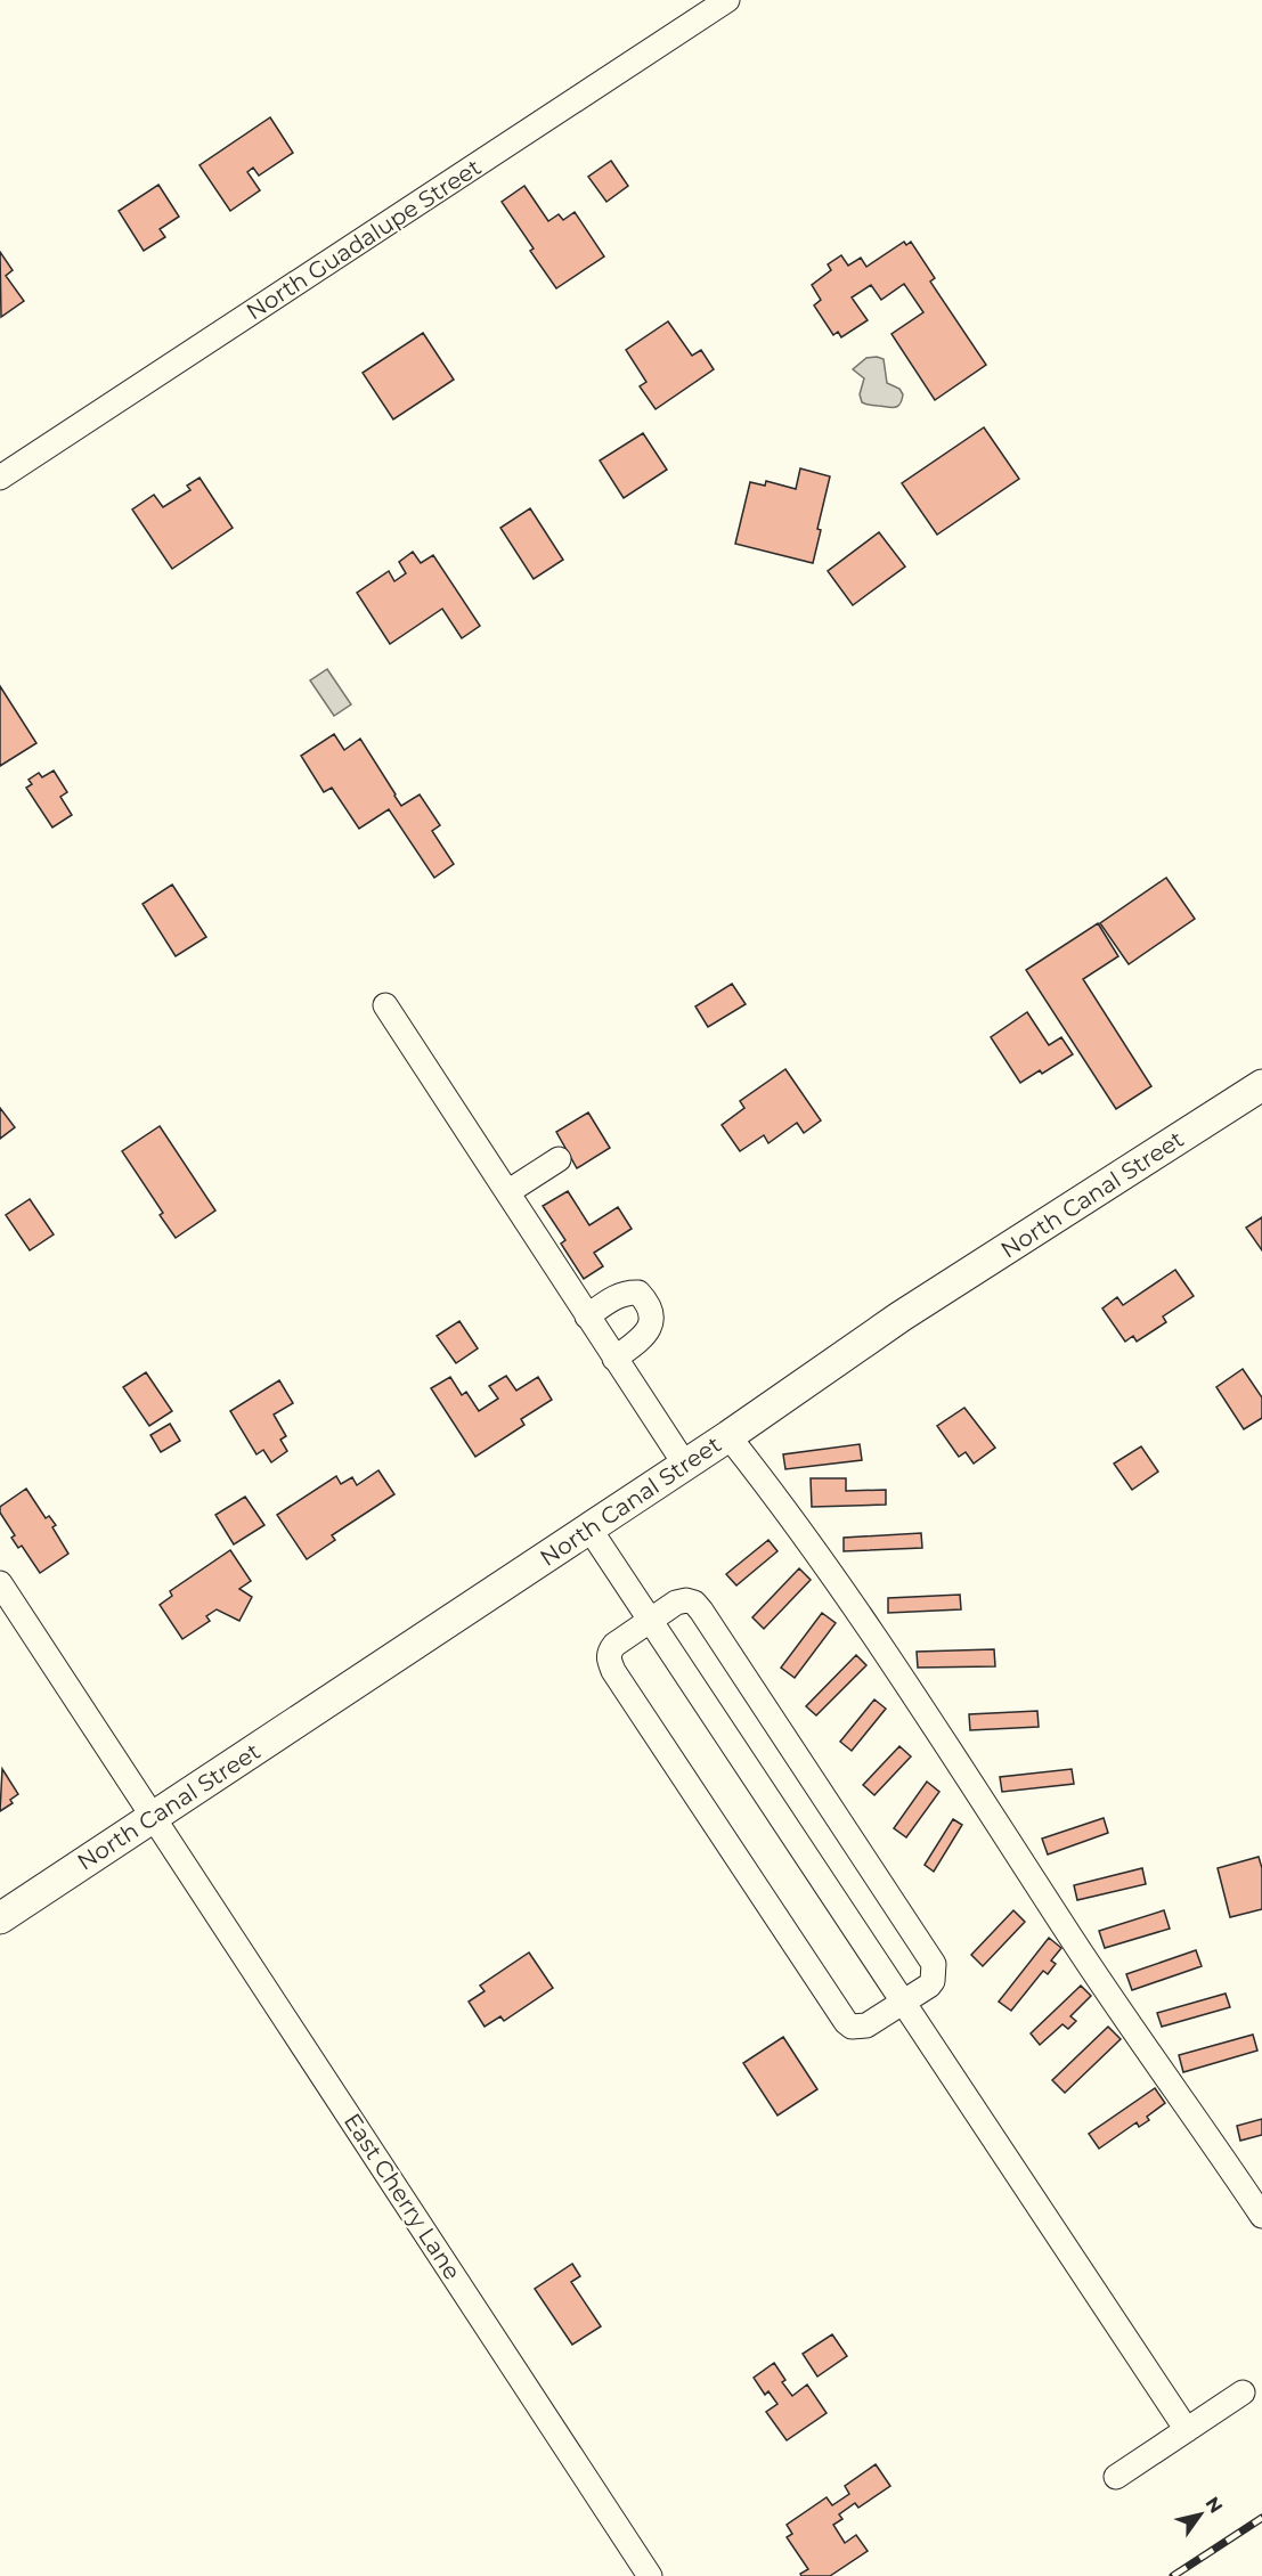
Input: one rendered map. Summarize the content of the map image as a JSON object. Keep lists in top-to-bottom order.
{
  "streets": {
    "main road": ["North Canal Street"],
    "street": ["North Guadalupe Street", "East Cherry Lane"]
  },
  "crossings": [
    ["North Canal Street", "East Cherry Lane"]
  ],
  "north": "top right"
}
